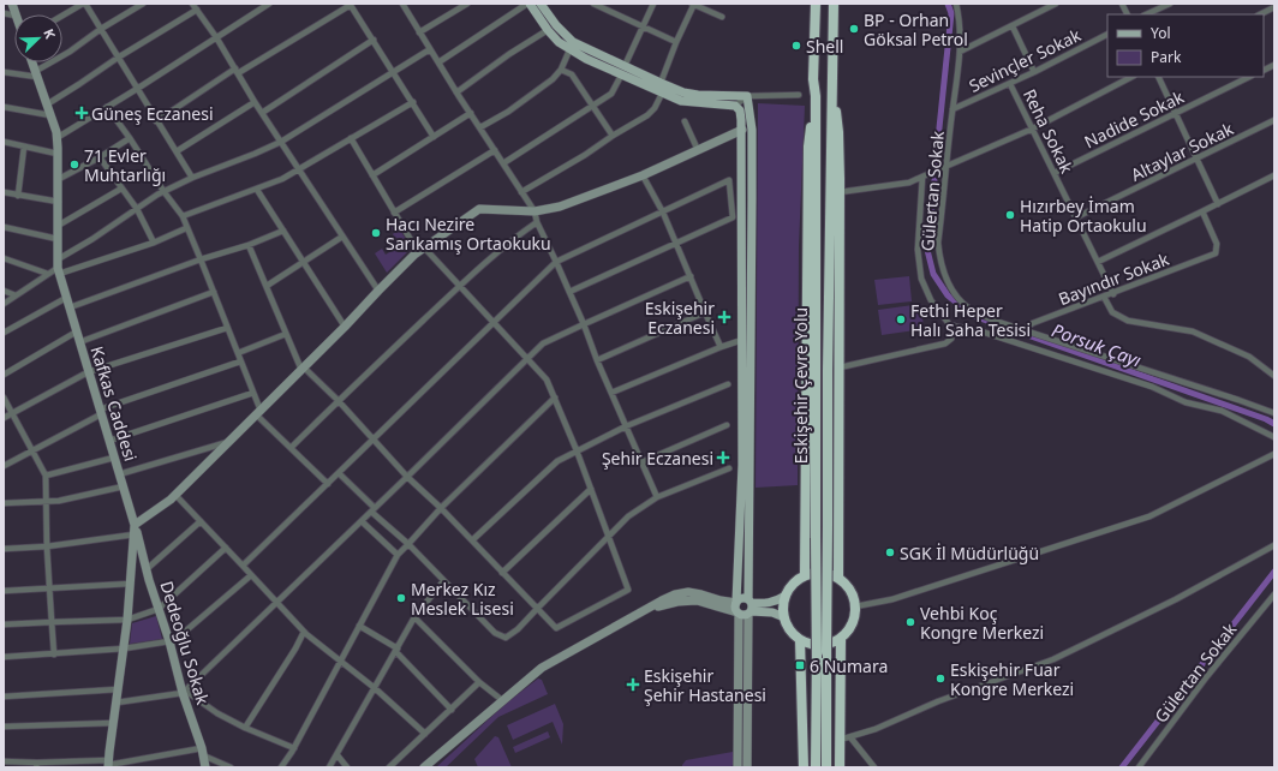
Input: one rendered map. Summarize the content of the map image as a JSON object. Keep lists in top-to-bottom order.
{
  "streets": {
    "highway": ["Eskişehir Çevre Yolu"],
    "street": [
      "Sevinçler Sokak",
      "Nadide Sokak",
      "Reha Sokak",
      "Altaylar Sokak",
      "Gülertan Sokak",
      "Bayındır Sokak",
      "Kafkas Caddesi",
      "Dedeoğlu Sokak"
    ]
  },
  "crossings": [
    ["Sevinçler Sokak", "Reha Sokak"],
    ["Sevinçler Sokak", "Gülertan Sokak"],
    ["Nadide Sokak", "Reha Sokak"],
    ["Reha Sokak", "Altaylar Sokak"],
    ["Reha Sokak", "Bayındır Sokak"],
    ["Gülertan Sokak", "Bayındır Sokak"],
    ["Kafkas Caddesi", "Dedeoğlu Sokak"]
  ],
  "water": ["Porsuk Çayı"],
  "places": {
    "other": [
      "BP - Orhan Göksal Petrol",
      "Shell",
      "71 Evler Muhtarlığı",
      "Hızırbey İmam Hatip Ortaokulu",
      "Hacı Nezire Sarıkamış Ortaokuku",
      "Fethi Heper Halı Saha Tesisi",
      "SGK İl Müdürlüğü",
      "Merkez Kız Meslek Lisesi",
      "Vehbi Koç Kongre Merkezi",
      "Eskişehir Fuar Kongre Merkezi"
    ],
    "health": [
      "Güneş Eczanesi",
      "Eskişehir Eczanesi",
      "Şehir Eczanesi",
      "Eskişehir Şehir Hastanesi"
    ],
    "transit": ["6 Numara"]
  },
  "legend": ["Yol", "Park"],
  "north": "top right"
}
